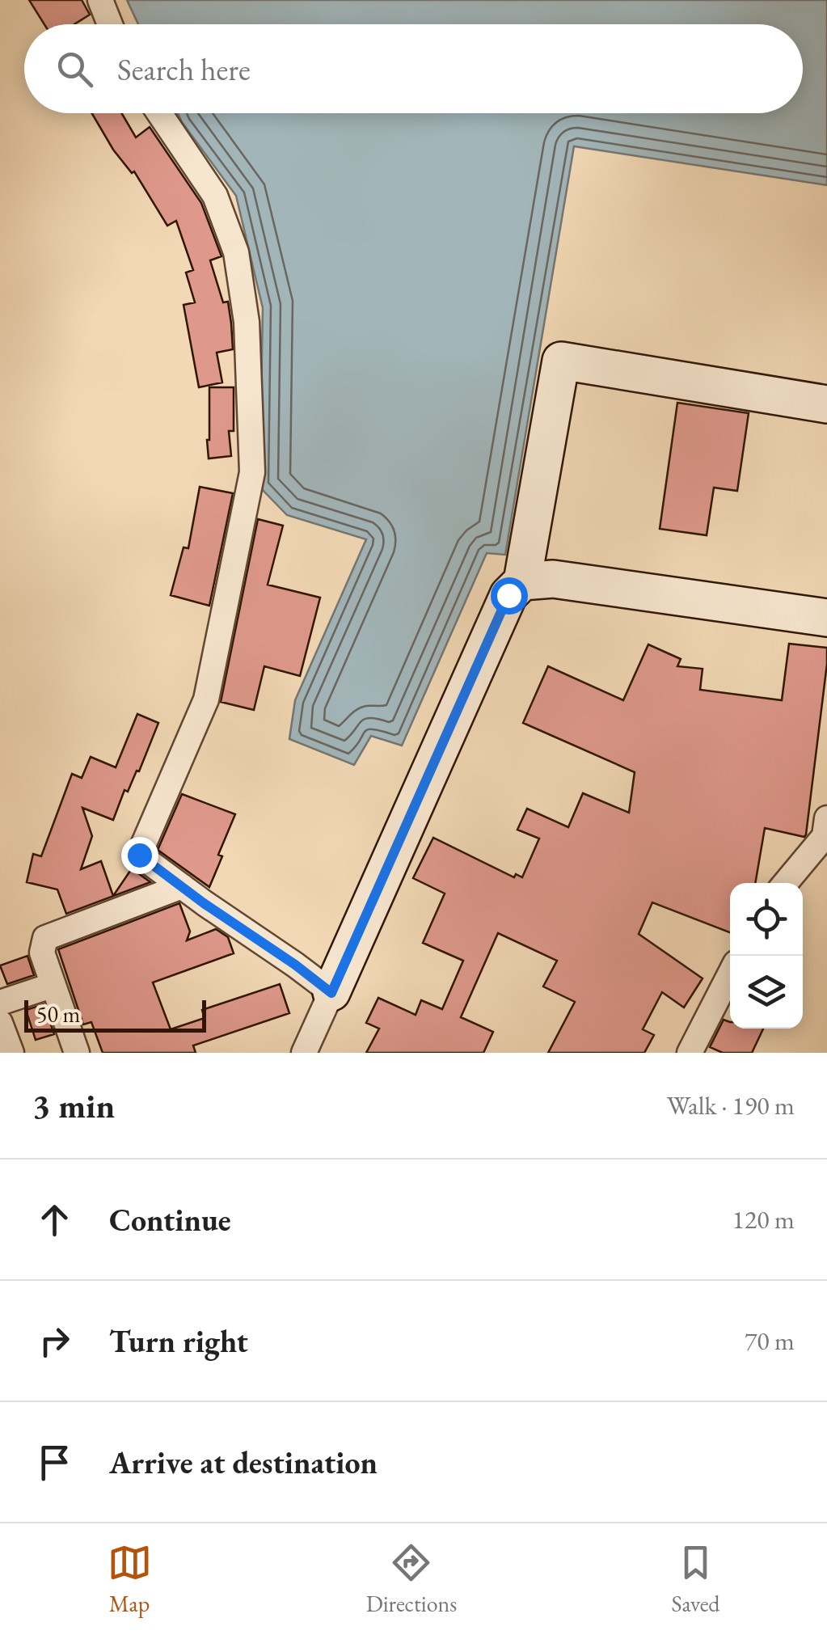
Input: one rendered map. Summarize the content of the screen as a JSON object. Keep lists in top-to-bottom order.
{
  "scale_bar": "50 m",
  "page": {
    "search": "Search here",
    "scale": "50 m",
    "heading": ["3 min", "Walk · 190 m"],
    "list": [
      ["Continue", "120 m"],
      ["Turn right", "70 m"],
      "Arrive at destination"
    ],
    "nav": ["Map", "Directions", "Saved"]
  }
}
